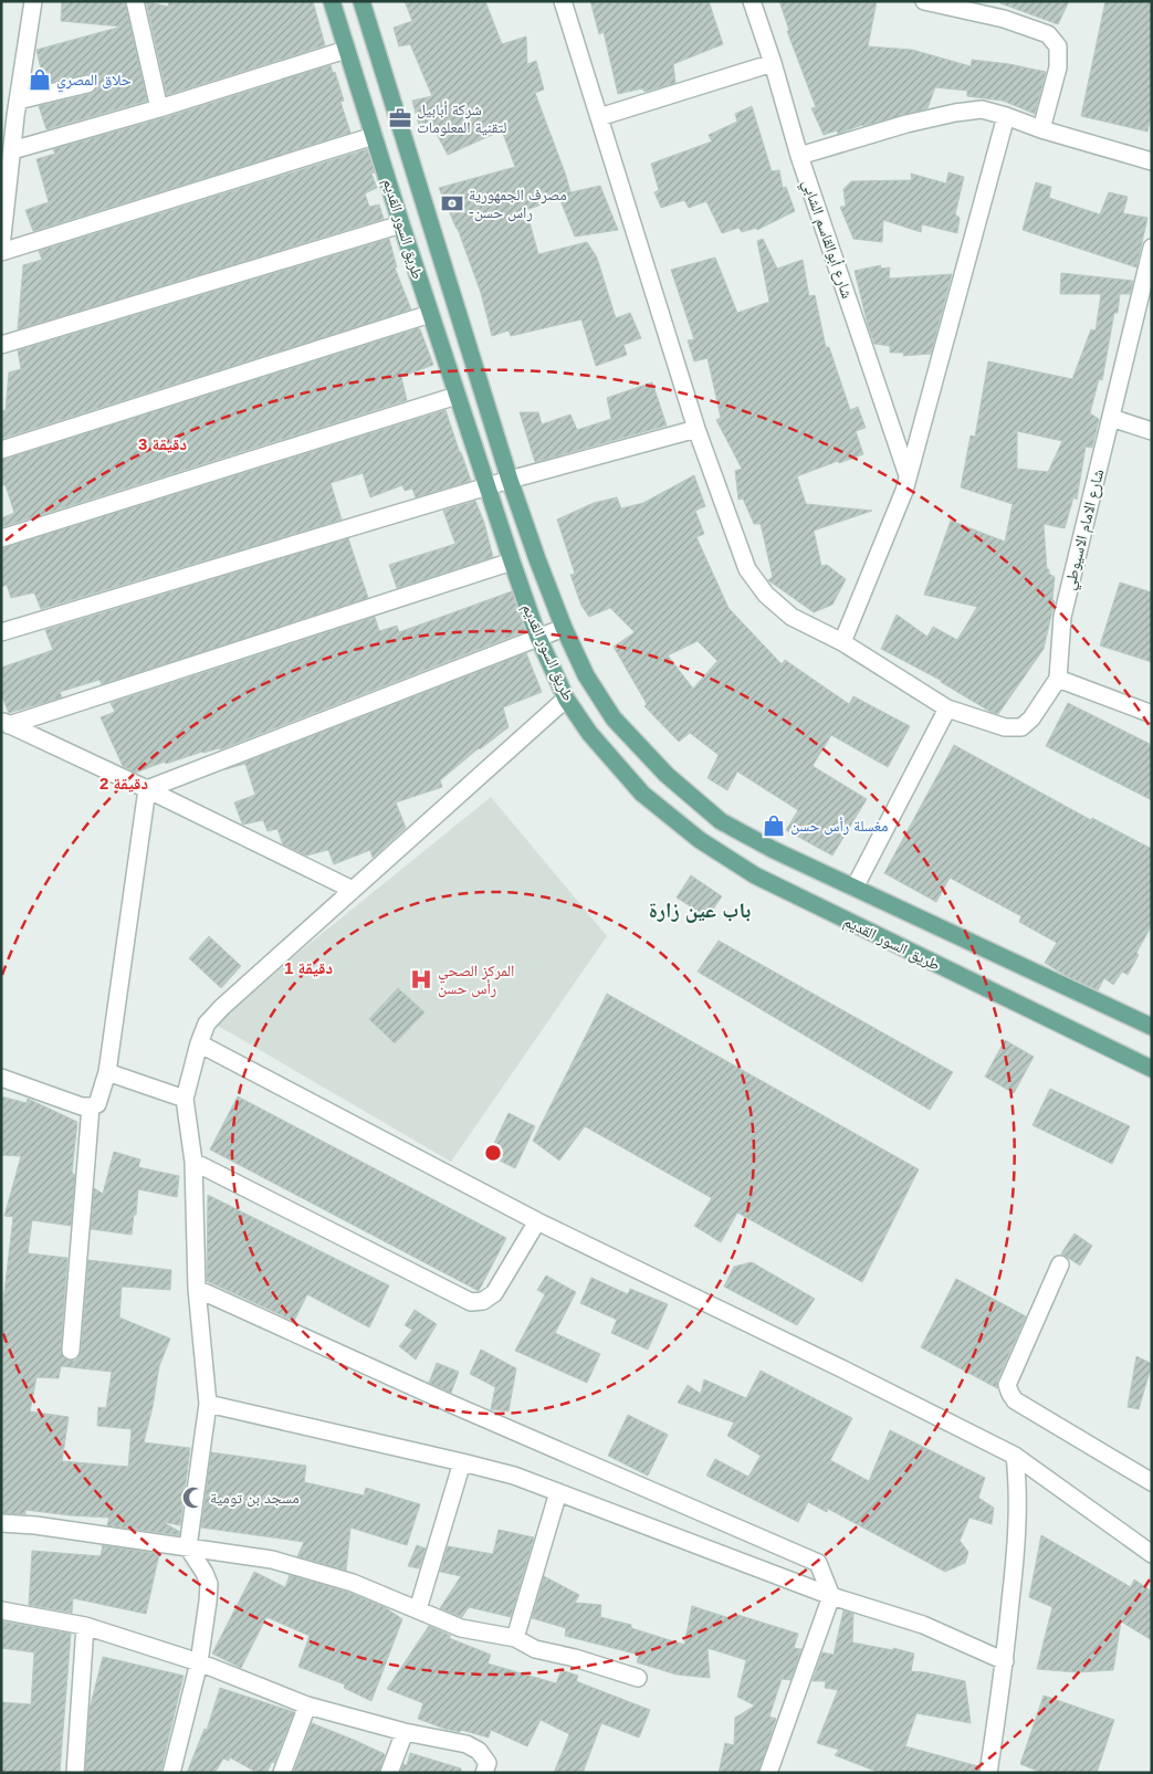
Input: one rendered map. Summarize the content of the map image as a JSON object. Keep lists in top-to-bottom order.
{
  "streets": {
    "main road": ["طريق السور القديم"],
    "street": ["شارع أبوالقاسم الشابي", "شارع الامام الاسيوطي"]
  },
  "districts": ["باب عين زارة"],
  "places": {
    "shop": ["حلاق المصري", "مغسلة رأس حسن"],
    "office": ["شركة أبابيل لتقنية المعلومات"],
    "bank": ["مصرف الجمهورية -راس حسن"],
    "hospital": ["المركز الصحي رأس حسن"],
    "mosque": ["مسجد بن تومية"]
  },
  "rings": ["3 دقيقة", "2 دقيقة", "1 دقيقة"]
}
